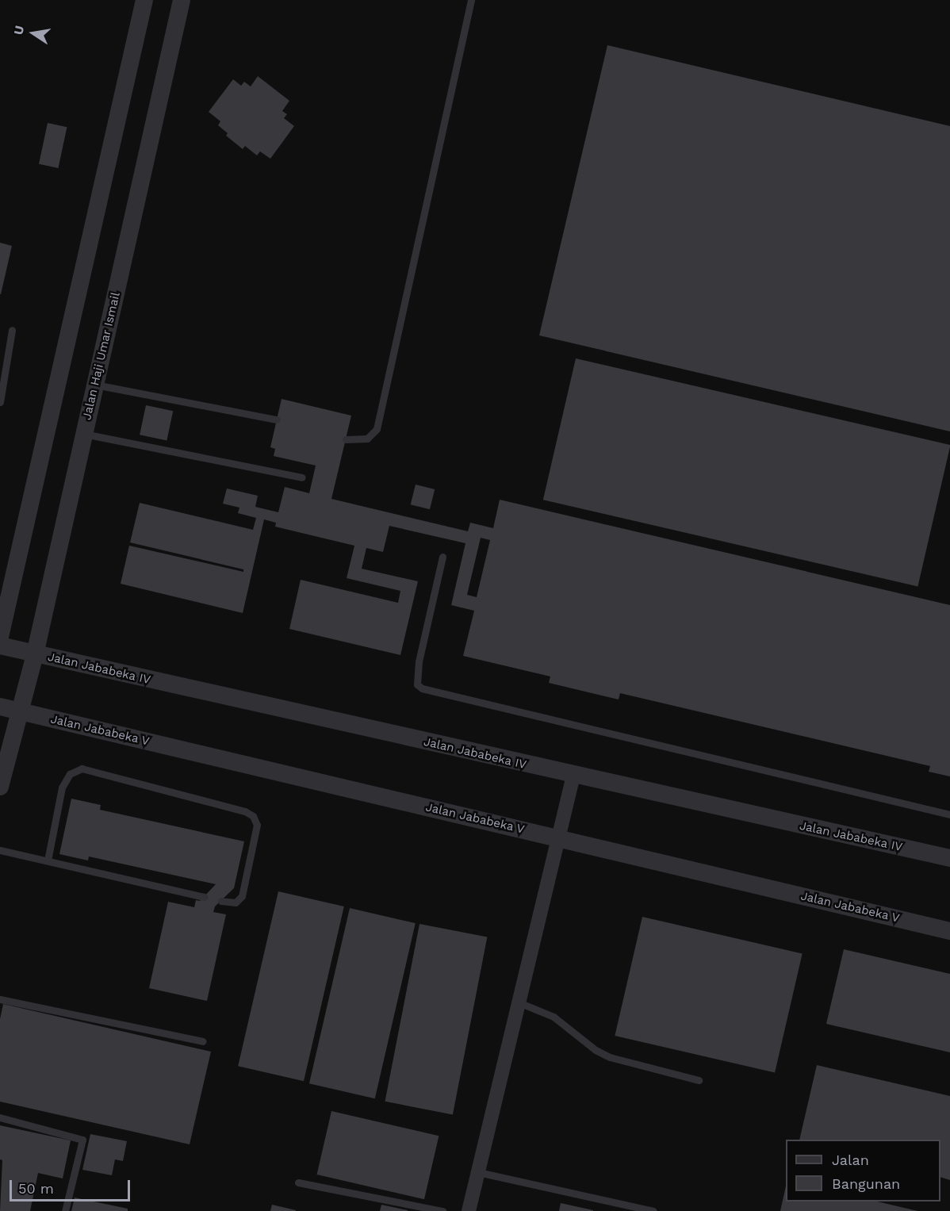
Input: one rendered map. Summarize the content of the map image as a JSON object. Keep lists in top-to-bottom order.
{
  "streets": {
    "street": ["Jalan Haji Umar Ismail", "Jalan Jababeka IV", "Jalan Jababeka V"]
  },
  "crossings": [
    ["Jalan Haji Umar Ismail", "Jalan Jababeka IV"],
    ["Jalan Haji Umar Ismail", "Jalan Jababeka V"]
  ],
  "legend": ["Jalan", "Bangunan"],
  "scale_bar": "50 m",
  "north": "left"
}
